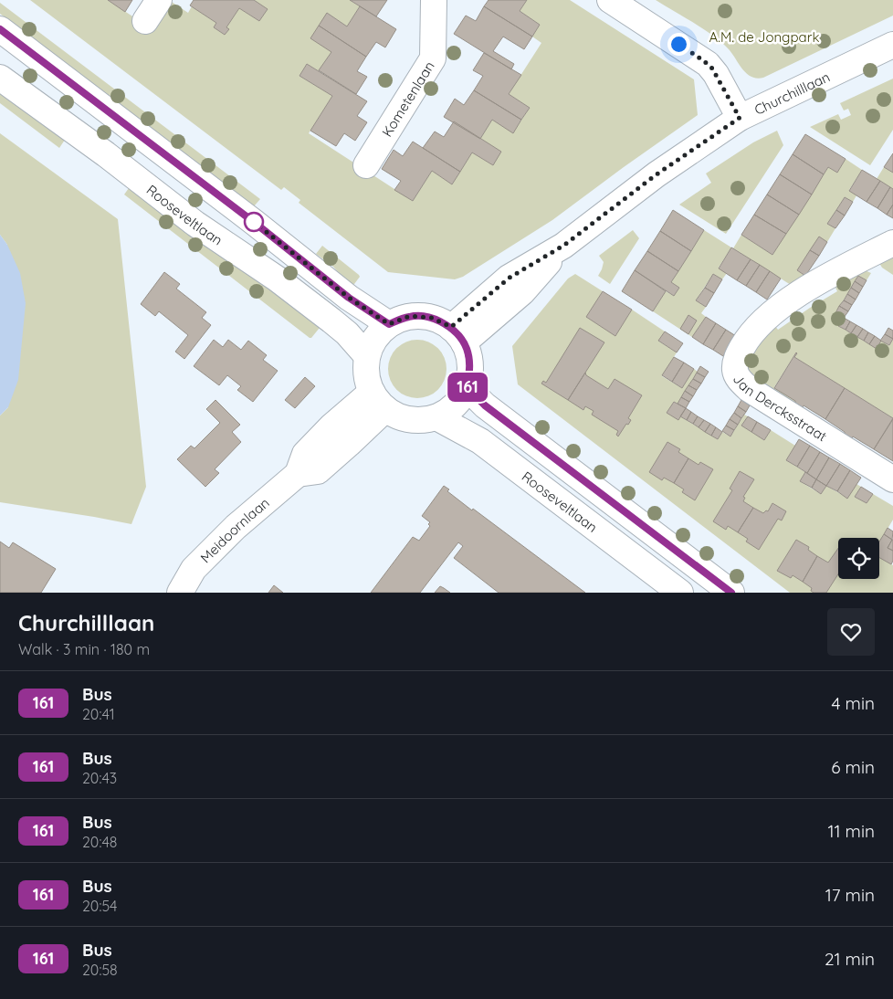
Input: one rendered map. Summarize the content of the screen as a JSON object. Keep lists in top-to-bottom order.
{
  "streets": {
    "main road": [
      "Churchilllaan",
      "Kometenlaan",
      "Rooseveltlaan",
      "Jan Dercksstraat",
      "Meidoornlaan"
    ]
  },
  "crossings": [
    ["Churchilllaan", "Rooseveltlaan"],
    ["Churchilllaan", "Meidoornlaan"],
    ["Rooseveltlaan", "Meidoornlaan"]
  ],
  "parks": ["A.M. de Jongpark"],
  "lines": ["bus line 161"],
  "page": {
    "on_map": "161",
    "heading": ["Churchilllaan", "Walk · 3 min · 180 m"],
    "list": [
      {
        "mark": "161",
        "name": "Bus",
        "note": "20:41",
        "value": "4 min"
      },
      {
        "mark": "161",
        "name": "Bus",
        "note": "20:43",
        "value": "6 min"
      },
      {
        "mark": "161",
        "name": "Bus",
        "note": "20:48",
        "value": "11 min"
      },
      {
        "mark": "161",
        "name": "Bus",
        "note": "20:54",
        "value": "17 min"
      },
      {
        "mark": "161",
        "name": "Bus",
        "note": "20:58",
        "value": "21 min"
      }
    ]
  }
}
